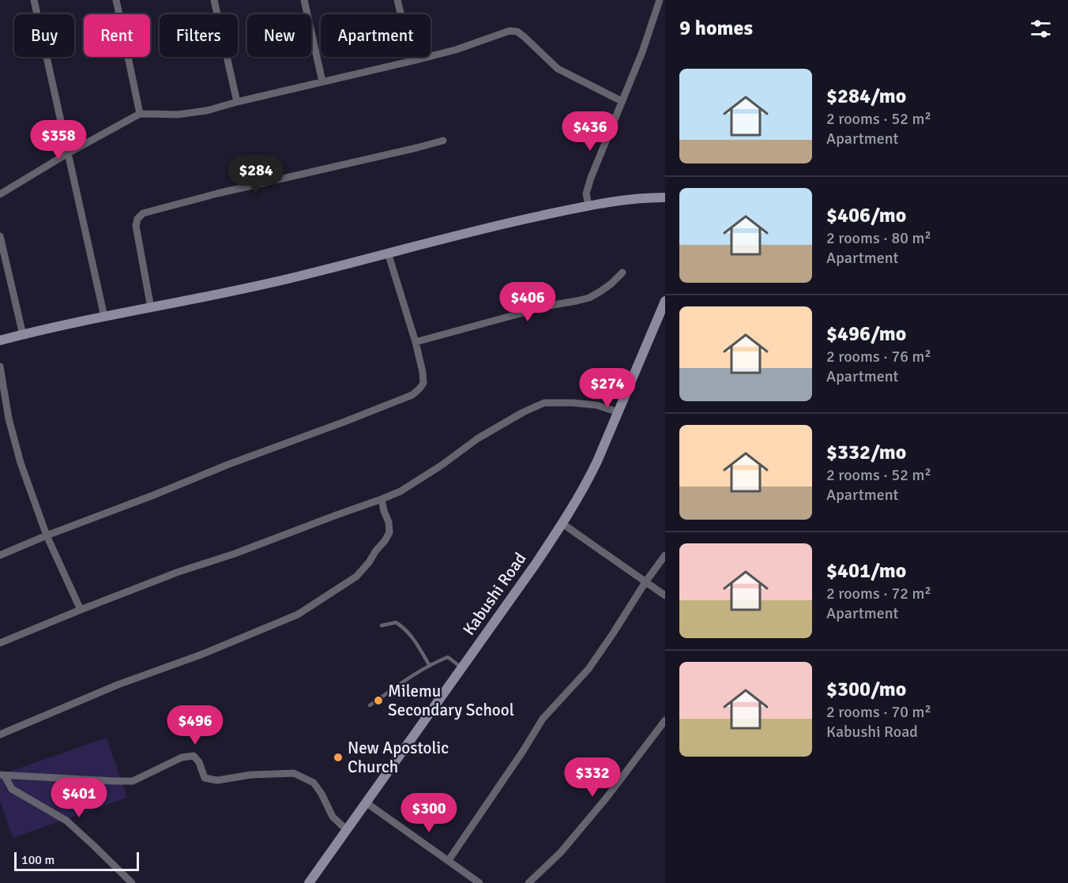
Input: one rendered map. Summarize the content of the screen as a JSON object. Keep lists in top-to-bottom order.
{
  "streets": {
    "street": ["Kabushi Road"]
  },
  "places": ["Milemu Secondary School", "New Apostolic Church"],
  "scale_bar": "100 m",
  "page": {
    "heading": "9 homes",
    "chip": [
      "Buy",
      "Rent",
      "Filters",
      "New",
      "Apartment"
    ],
    "list": [
      {
        "name": "$284/mo",
        "note": "2 rooms · 52 m² · Apartment"
      },
      {
        "name": "$406/mo",
        "note": "2 rooms · 80 m² · Apartment"
      },
      {
        "name": "$496/mo",
        "note": "2 rooms · 76 m² · Apartment"
      },
      {
        "name": "$332/mo",
        "note": "2 rooms · 52 m² · Apartment"
      },
      {
        "name": "$401/mo",
        "note": "2 rooms · 72 m² · Apartment"
      },
      {
        "name": "$300/mo",
        "note": "2 rooms · 70 m² · Kabushi Road"
      }
    ],
    "price": [
      "$436",
      "$358",
      "$284",
      "$406",
      "$274",
      "$496",
      "$332",
      "$401",
      "$300"
    ],
    "scale": "100 m"
  }
}
